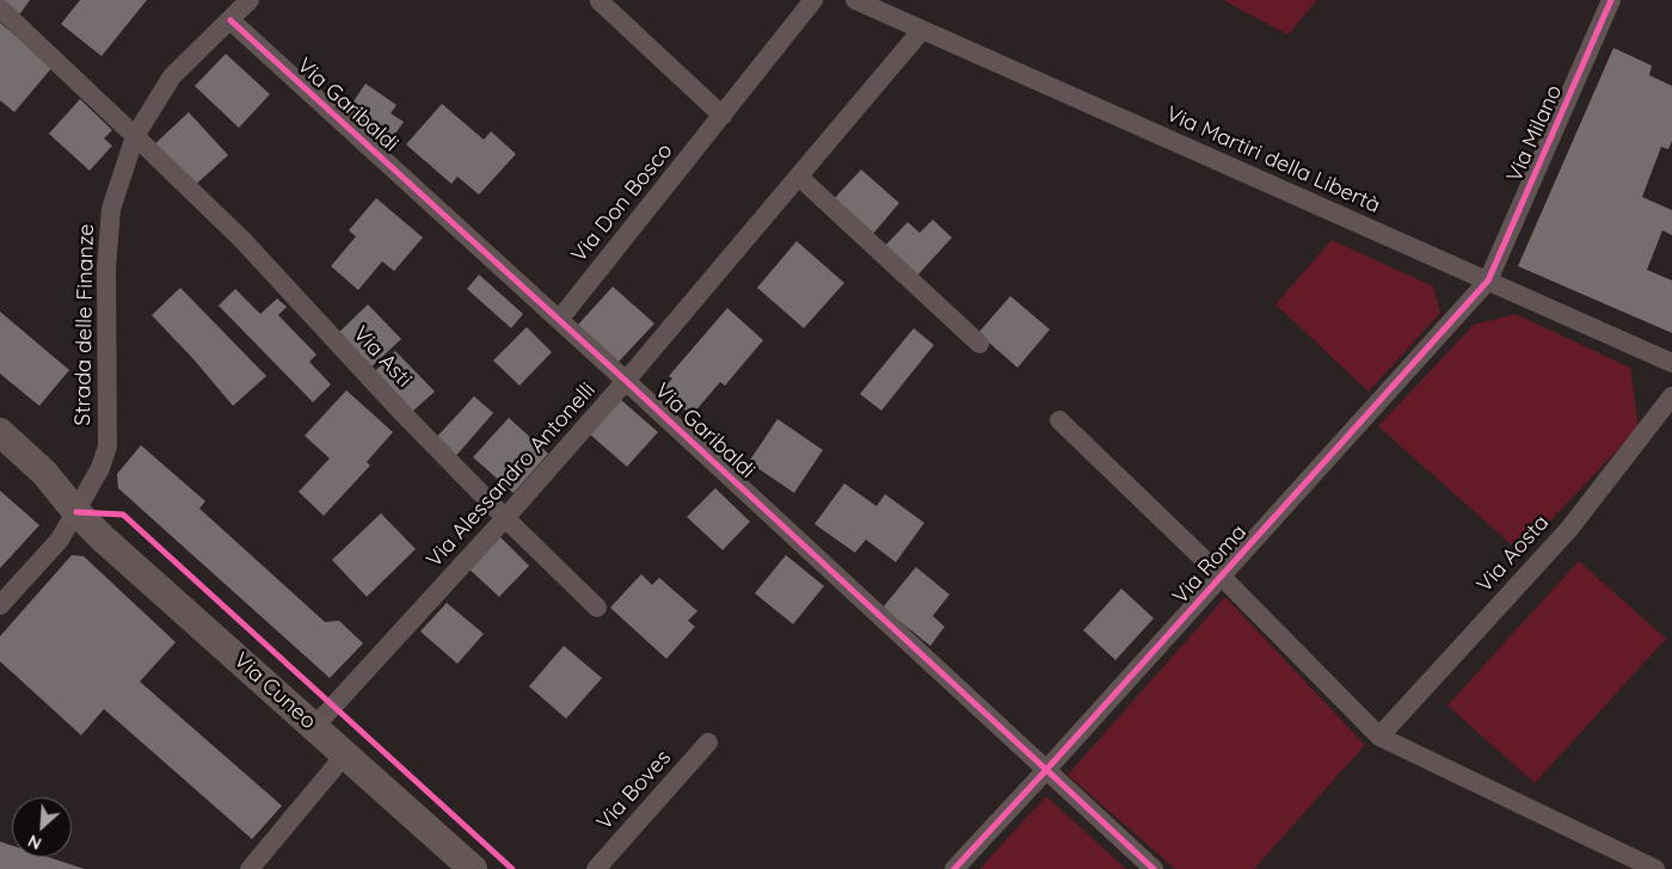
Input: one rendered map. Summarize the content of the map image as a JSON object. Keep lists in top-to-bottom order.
{
  "streets": {
    "main road": ["Via Cuneo"],
    "street": [
      "Via Garibaldi",
      "Via Milano",
      "Via Martiri della Libertà",
      "Via Don Bosco",
      "Strada delle Finanze",
      "Via Asti",
      "Via Alessandro Antonelli",
      "Via Aosta",
      "Via Roma",
      "Via Boves"
    ]
  },
  "crossings": [
    ["Via Garibaldi", "Via Don Bosco"],
    ["Via Garibaldi", "Strada delle Finanze"],
    ["Via Garibaldi", "Via Alessandro Antonelli"],
    ["Via Garibaldi", "Via Roma"],
    ["Via Milano", "Via Martiri della Libertà"],
    ["Via Milano", "Via Roma"],
    ["Via Martiri della Libertà", "Via Alessandro Antonelli"],
    ["Via Martiri della Libertà", "Via Roma"],
    ["Strada delle Finanze", "Via Asti"],
    ["Strada delle Finanze", "Via Cuneo"],
    ["Via Asti", "Via Alessandro Antonelli"],
    ["Via Alessandro Antonelli", "Via Cuneo"]
  ],
  "north": "bottom left"
}
